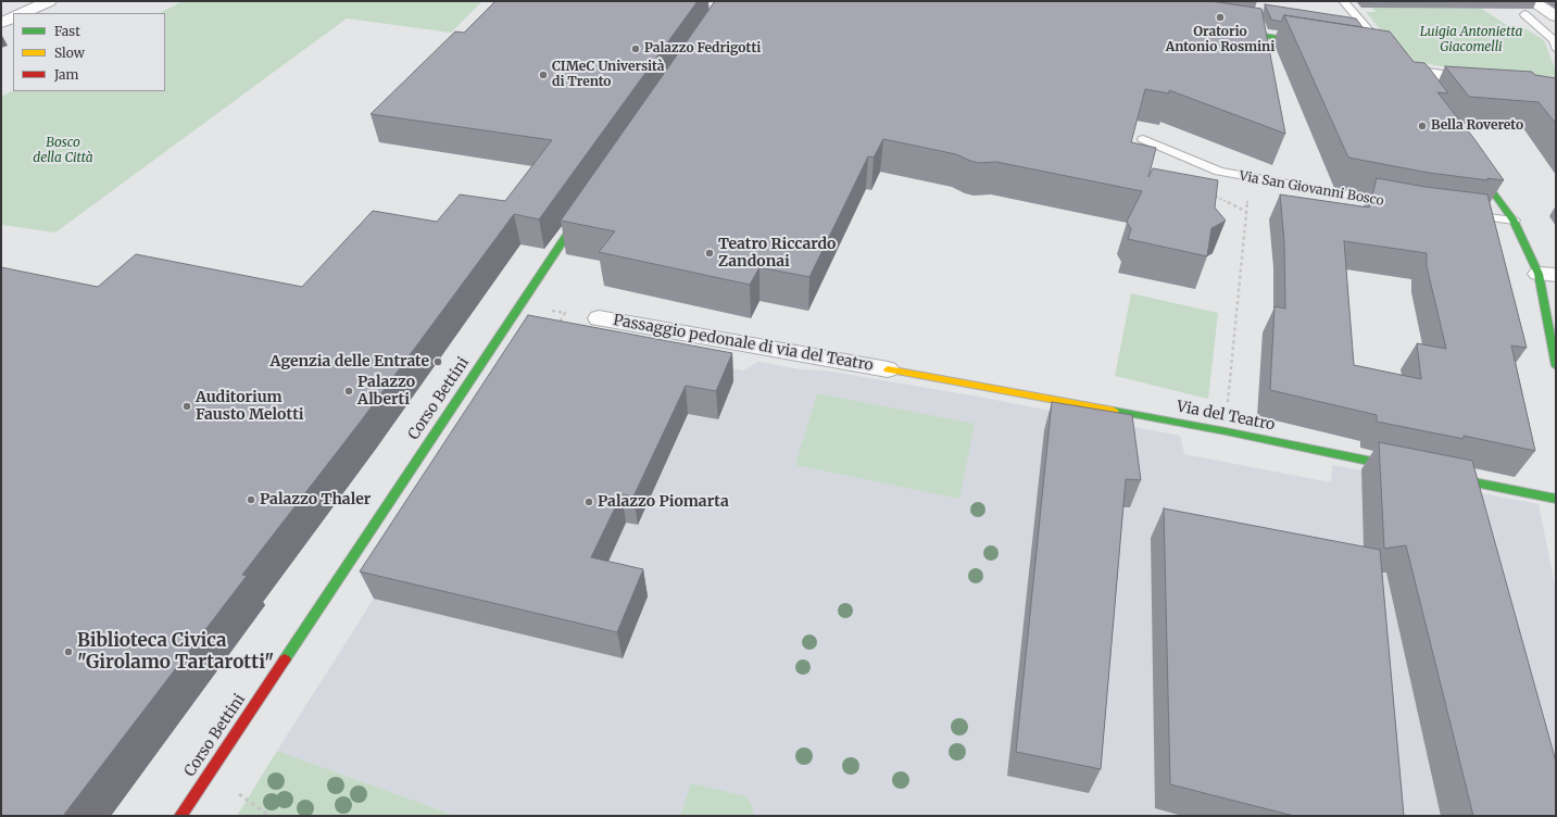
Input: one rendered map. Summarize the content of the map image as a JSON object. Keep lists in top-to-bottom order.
{
  "streets": {
    "street": ["Passaggio pedonale di via del Teatro", "Corso Bettini", "Via del Teatro"],
    "lane": ["Via San Giovanni Bosco"]
  },
  "crossings": [
    ["Passaggio pedonale di via del Teatro", "Via del Teatro"]
  ],
  "parks": ["Luigia Antonietta Giacomelli", "Bosco della Città"],
  "places": [
    "Oratorio Antonio Rosmini",
    "Palazzo Fedrigotti",
    "CIMeC Università di Trento",
    "Bella Rovereto",
    "Teatro Riccardo Zandonai",
    "Agenzia delle Entrate",
    "Palazzo Alberti",
    "Auditorium Fausto Melotti",
    "Palazzo Thaler",
    "Palazzo Piomarta",
    "Biblioteca Civica \"Girolamo Tartarotti\""
  ],
  "legend": ["Fast", "Slow", "Jam"]
}
